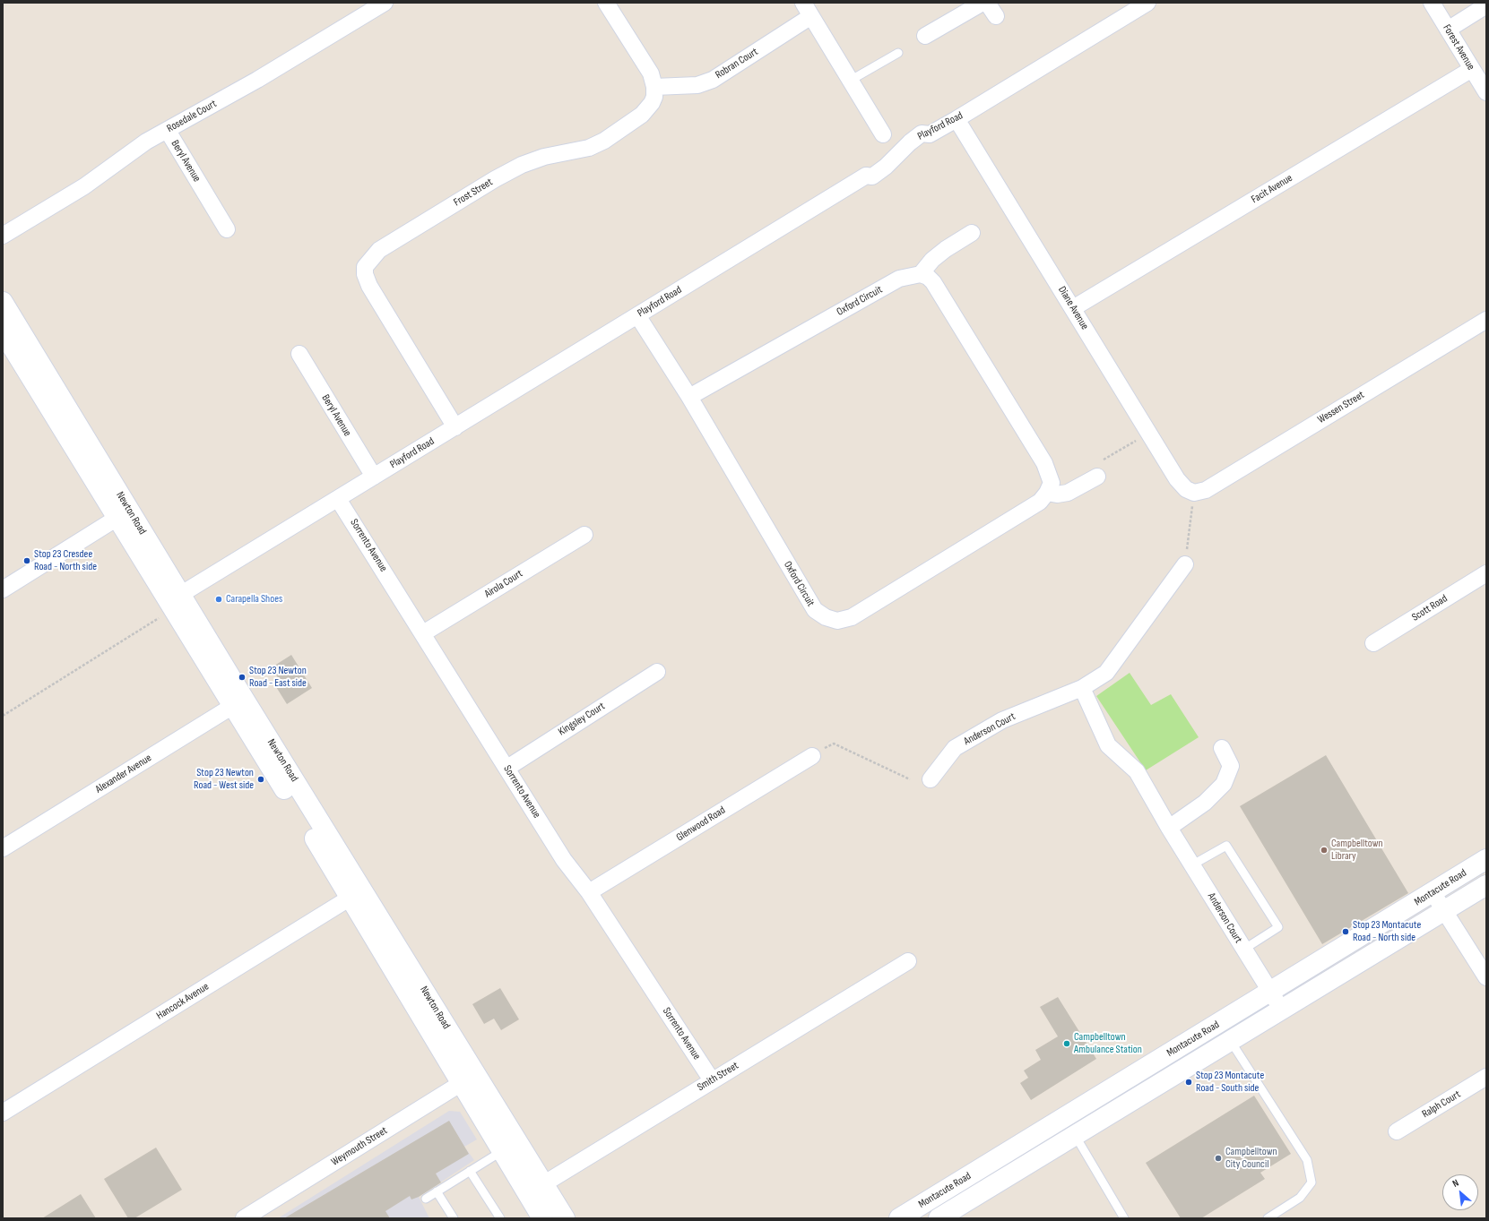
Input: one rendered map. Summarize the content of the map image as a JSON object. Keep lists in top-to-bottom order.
{
  "streets": {
    "main road": ["Newton Road", "Montacute Road"],
    "street": [
      "Forest Avenue",
      "Robran Court",
      "Rosedale Court",
      "Playford Road",
      "Beryl Avenue",
      "Facit Avenue",
      "Frost Street",
      "Oxford Circuit",
      "Diane Avenue",
      "Wessen Street",
      "Sorrento Avenue",
      "Airola Court",
      "Scott Road",
      "Kingsley Court",
      "Anderson Court",
      "Alexander Avenue",
      "Glenwood Road",
      "Hancock Avenue",
      "Smith Street",
      "Ralph Court",
      "Weymouth Street"
    ]
  },
  "crossings": [
    ["Forest Avenue", "Facit Avenue"],
    ["Robran Court", "Frost Street"],
    ["Rosedale Court", "Beryl Avenue"],
    ["Playford Road", "Beryl Avenue"],
    ["Playford Road", "Frost Street"],
    ["Playford Road", "Oxford Circuit"],
    ["Playford Road", "Diane Avenue"],
    ["Playford Road", "Newton Road"],
    ["Playford Road", "Sorrento Avenue"],
    ["Facit Avenue", "Diane Avenue"],
    ["Diane Avenue", "Wessen Street"],
    ["Newton Road", "Alexander Avenue"],
    ["Newton Road", "Hancock Avenue"],
    ["Newton Road", "Smith Street"],
    ["Newton Road", "Weymouth Street"],
    ["Sorrento Avenue", "Airola Court"],
    ["Sorrento Avenue", "Kingsley Court"],
    ["Sorrento Avenue", "Glenwood Road"],
    ["Sorrento Avenue", "Smith Street"],
    ["Anderson Court", "Montacute Road"]
  ],
  "places": [
    "Stop 23 Cresdee Road - North side",
    "Carapella Shoes",
    "Stop 23 Newton Road - East side",
    "Stop 23 Newton Road - West side",
    "Campbelltown Library",
    "Stop 23 Montacute Road - North side",
    "Campbelltown Ambulance Station",
    "Stop 23 Montacute Road - South side",
    "Campbelltown City Council"
  ],
  "north": "top left"
}
